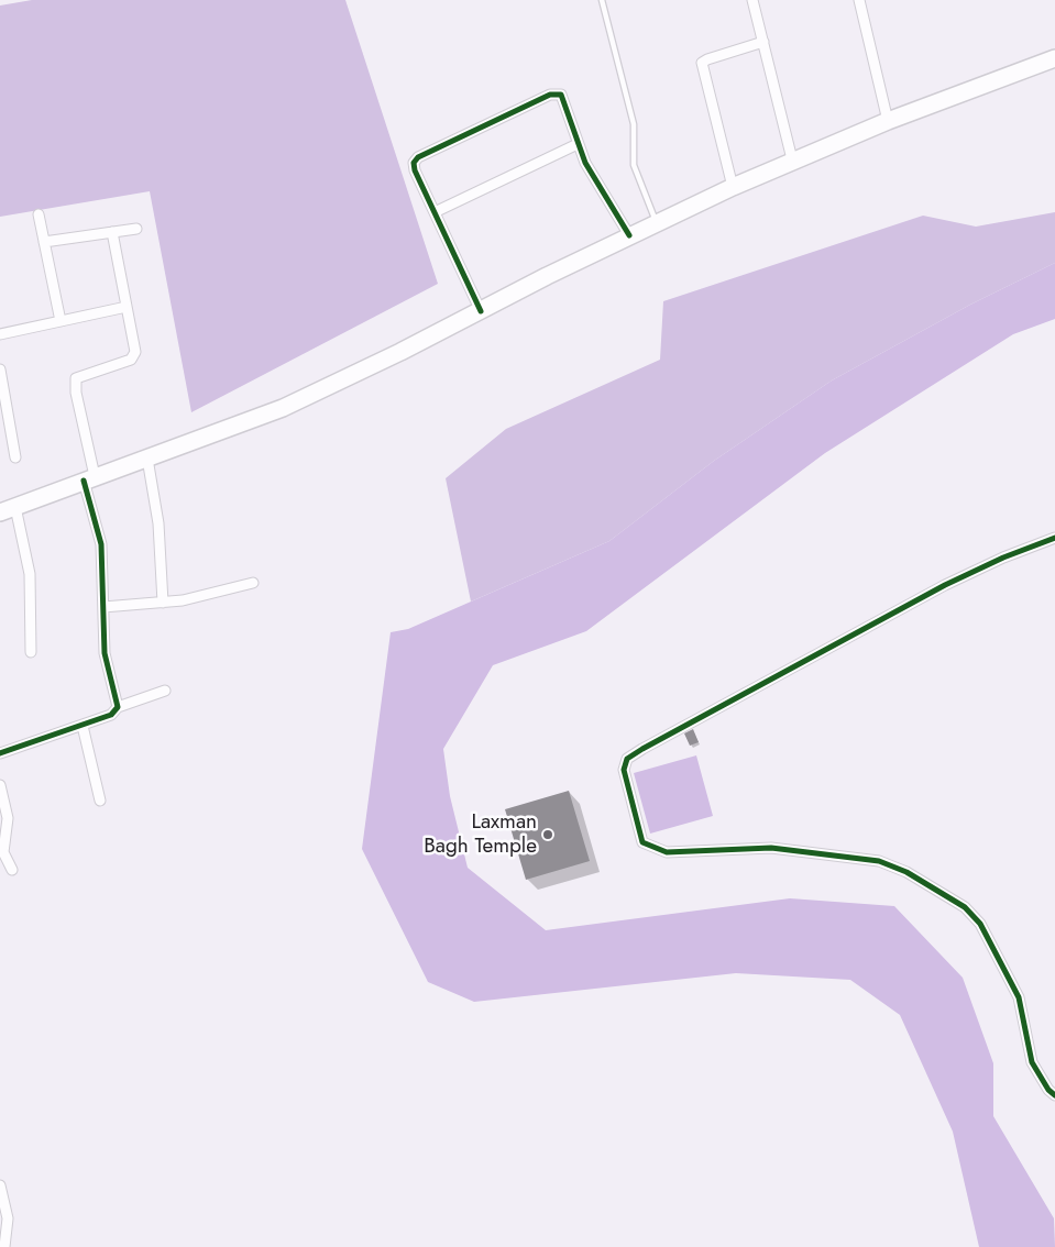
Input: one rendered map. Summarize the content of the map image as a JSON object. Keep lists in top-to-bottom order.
{
  "places": ["Laxman Bagh Temple"]
}
